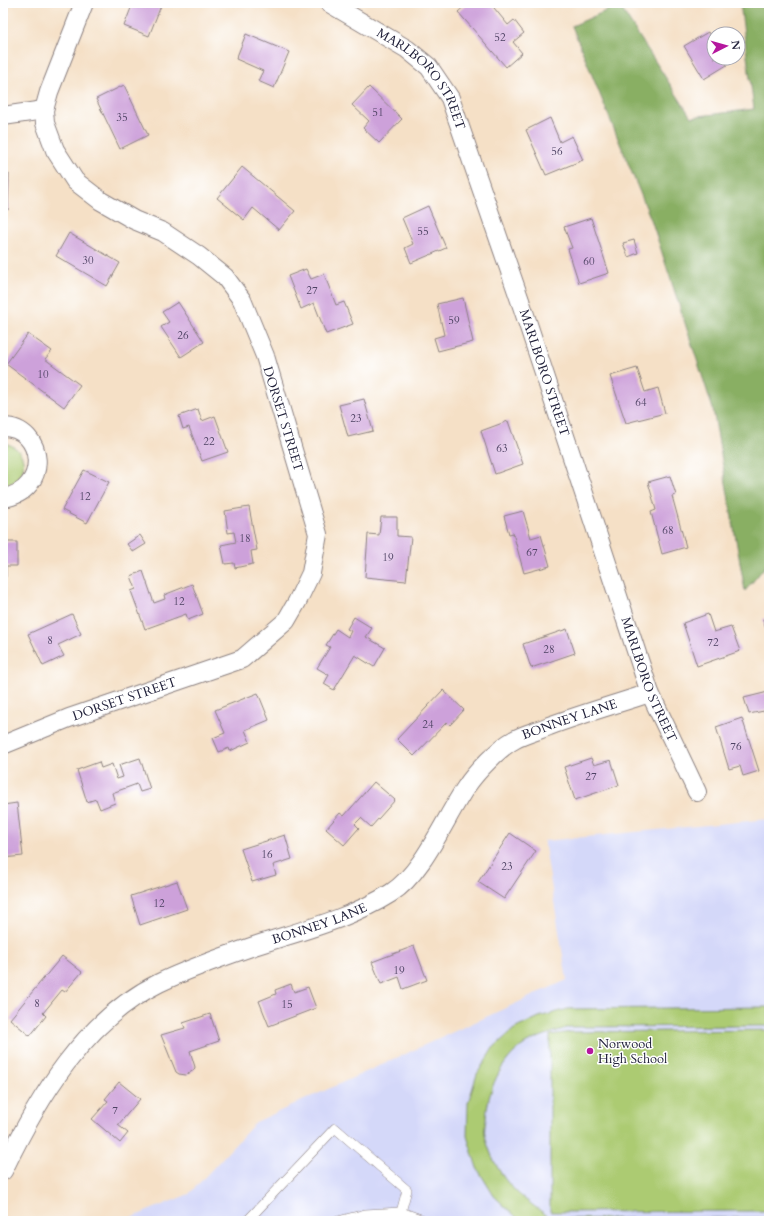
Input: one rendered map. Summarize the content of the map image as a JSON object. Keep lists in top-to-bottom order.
{
  "streets": {
    "street": ["MARLBORO STREET", "DORSET STREET", "BONNEY LANE"]
  },
  "crossings": [
    ["MARLBORO STREET", "BONNEY LANE"]
  ],
  "places": ["Norwood High School"],
  "house_numbers": [
    "52",
    "51",
    "35",
    "56",
    "55",
    "30",
    "60",
    "27",
    "59",
    "26",
    "10",
    "64",
    "23",
    "22",
    "63",
    "12",
    "68",
    "18",
    "67",
    "19",
    "12",
    "8",
    "72",
    "28",
    "24",
    "76",
    "27",
    "16",
    "23",
    "12",
    "19",
    "8",
    "15",
    "7"
  ],
  "north": "right"
}
